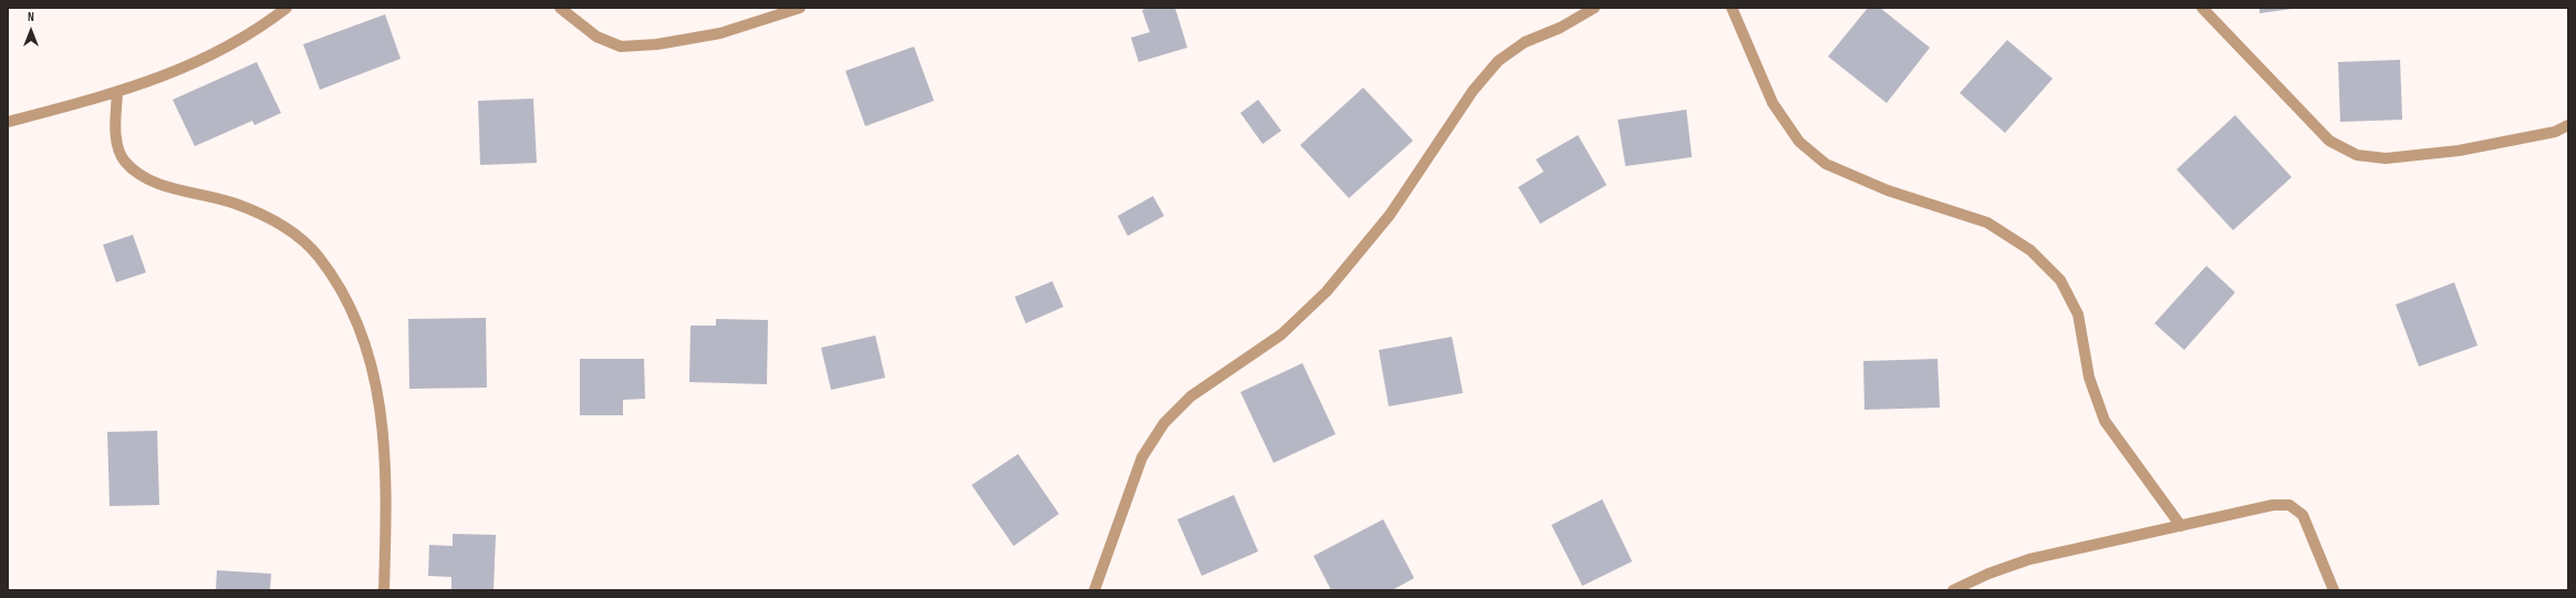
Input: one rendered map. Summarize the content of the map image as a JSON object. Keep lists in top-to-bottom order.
{
  "north": "top"
}
